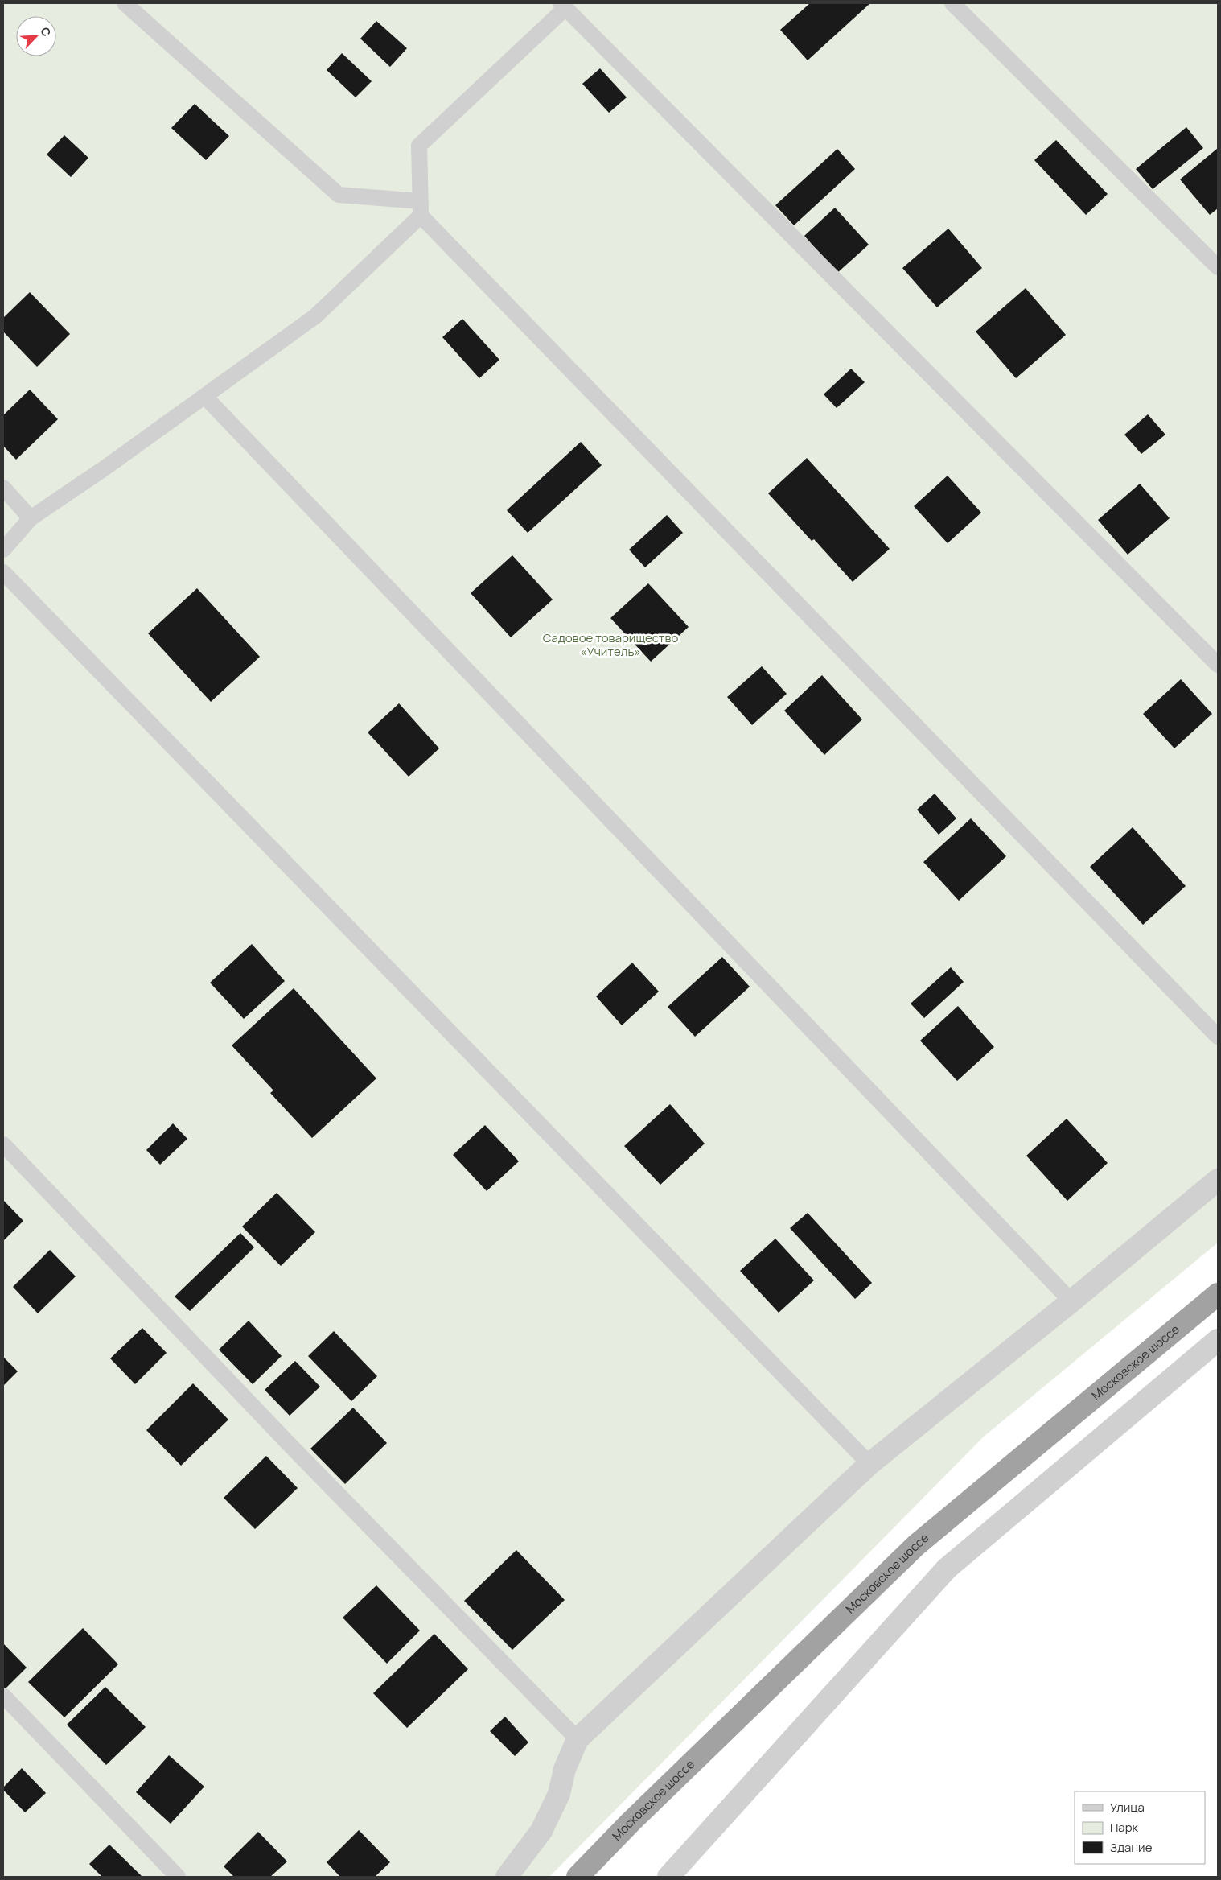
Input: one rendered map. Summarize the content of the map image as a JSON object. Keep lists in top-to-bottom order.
{
  "streets": {
    "highway": ["Московское шоссе"]
  },
  "parks": ["Садовое товарищество «Учитель»"],
  "legend": ["Улица", "Парк", "Здание"],
  "north": "top right"
}
